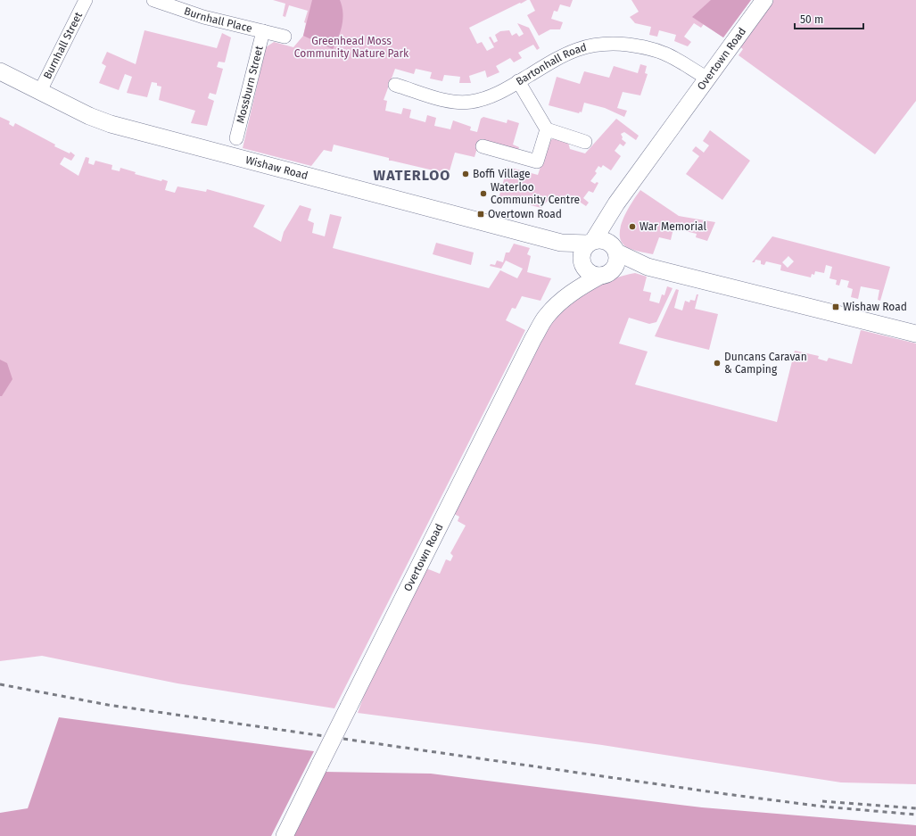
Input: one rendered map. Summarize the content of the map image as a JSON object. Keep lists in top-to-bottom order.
{
  "streets": {
    "main road": ["Overtown Road", "Wishaw Road"],
    "street": [
      "Burnhall Place",
      "Burnhall Street",
      "Bartonhall Road",
      "Mossburn Street"
    ]
  },
  "crossings": [
    ["Burnhall Place", "Mossburn Street"],
    ["Burnhall Street", "Wishaw Road"],
    ["Overtown Road", "Bartonhall Road"],
    ["Overtown Road", "Wishaw Road"]
  ],
  "districts": ["WATERLOO"],
  "parks": ["Greenhead Moss Community Nature Park"],
  "places": {
    "other": [
      "Boffi Village",
      "Waterloo Community Centre",
      "War Memorial",
      "Duncans Caravan & Camping"
    ],
    "transit": ["Overtown Road", "Wishaw Road"]
  },
  "scale_bar": "50 m"
}
